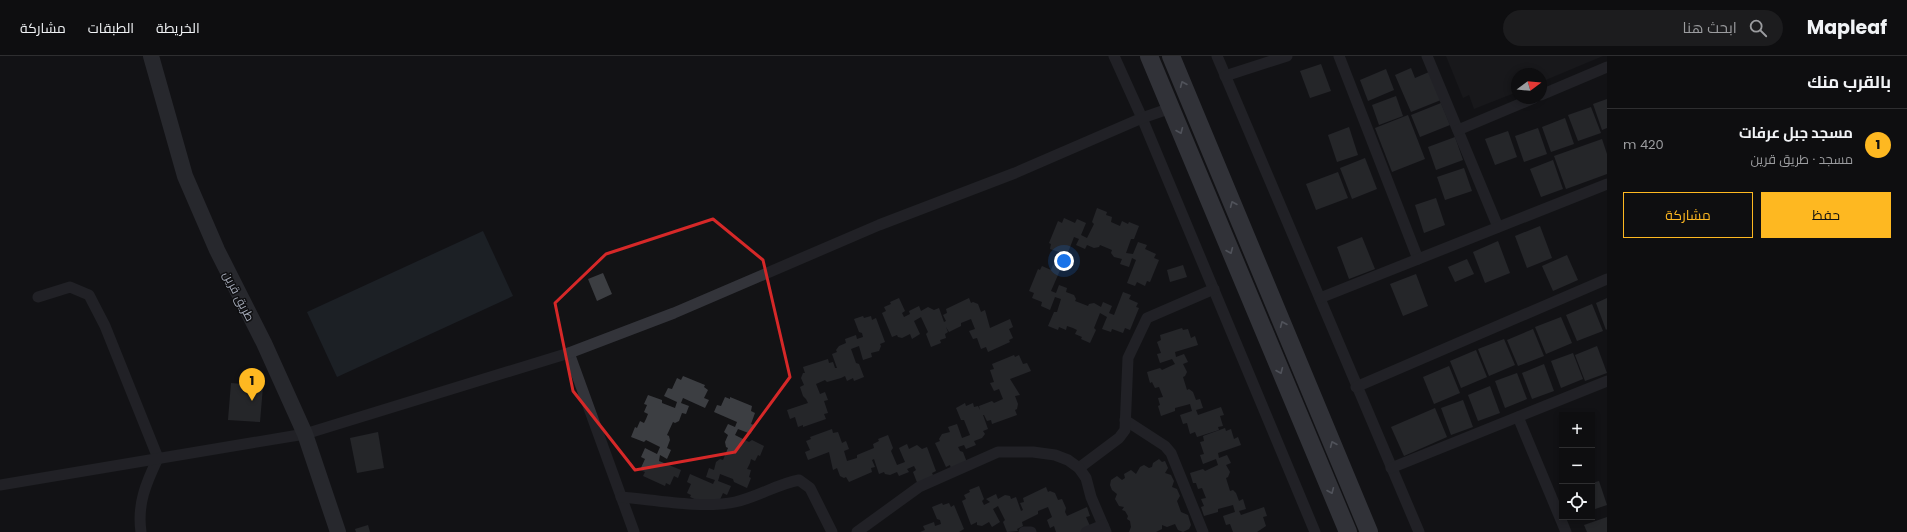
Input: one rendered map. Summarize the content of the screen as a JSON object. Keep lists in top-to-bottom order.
{
  "streets": {
    "main road": ["طريق قرين"]
  },
  "north": "right",
  "page": {
    "header": "Mapleaf",
    "search": "ابحث هنا",
    "nav": ["الخريطة", "الطبقات", "مشاركة"],
    "heading": "بالقرب منك",
    "list": [
      {
        "mark": "1",
        "name": "مسجد جبل عرفات",
        "note": "مسجد · طريق قرين",
        "value": "420 m"
      }
    ],
    "buttons": ["حفظ", "مشاركة"],
    "pins": "1",
    "map_buttons": ["+", "−"]
  }
}
